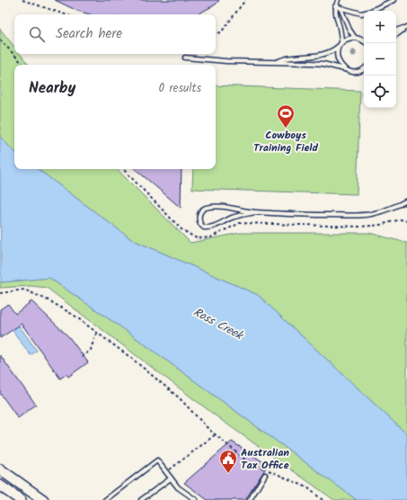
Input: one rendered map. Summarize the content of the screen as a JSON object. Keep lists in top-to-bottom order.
{
  "water": ["Ross Creek"],
  "places": {
    "sports": ["Cowboys Training Field"],
    "public building": ["Australian Tax Office"]
  },
  "page": {
    "map_buttons": ["+", "−"],
    "search": "Search here",
    "heading": ["Nearby", "0 results"]
  }
}
